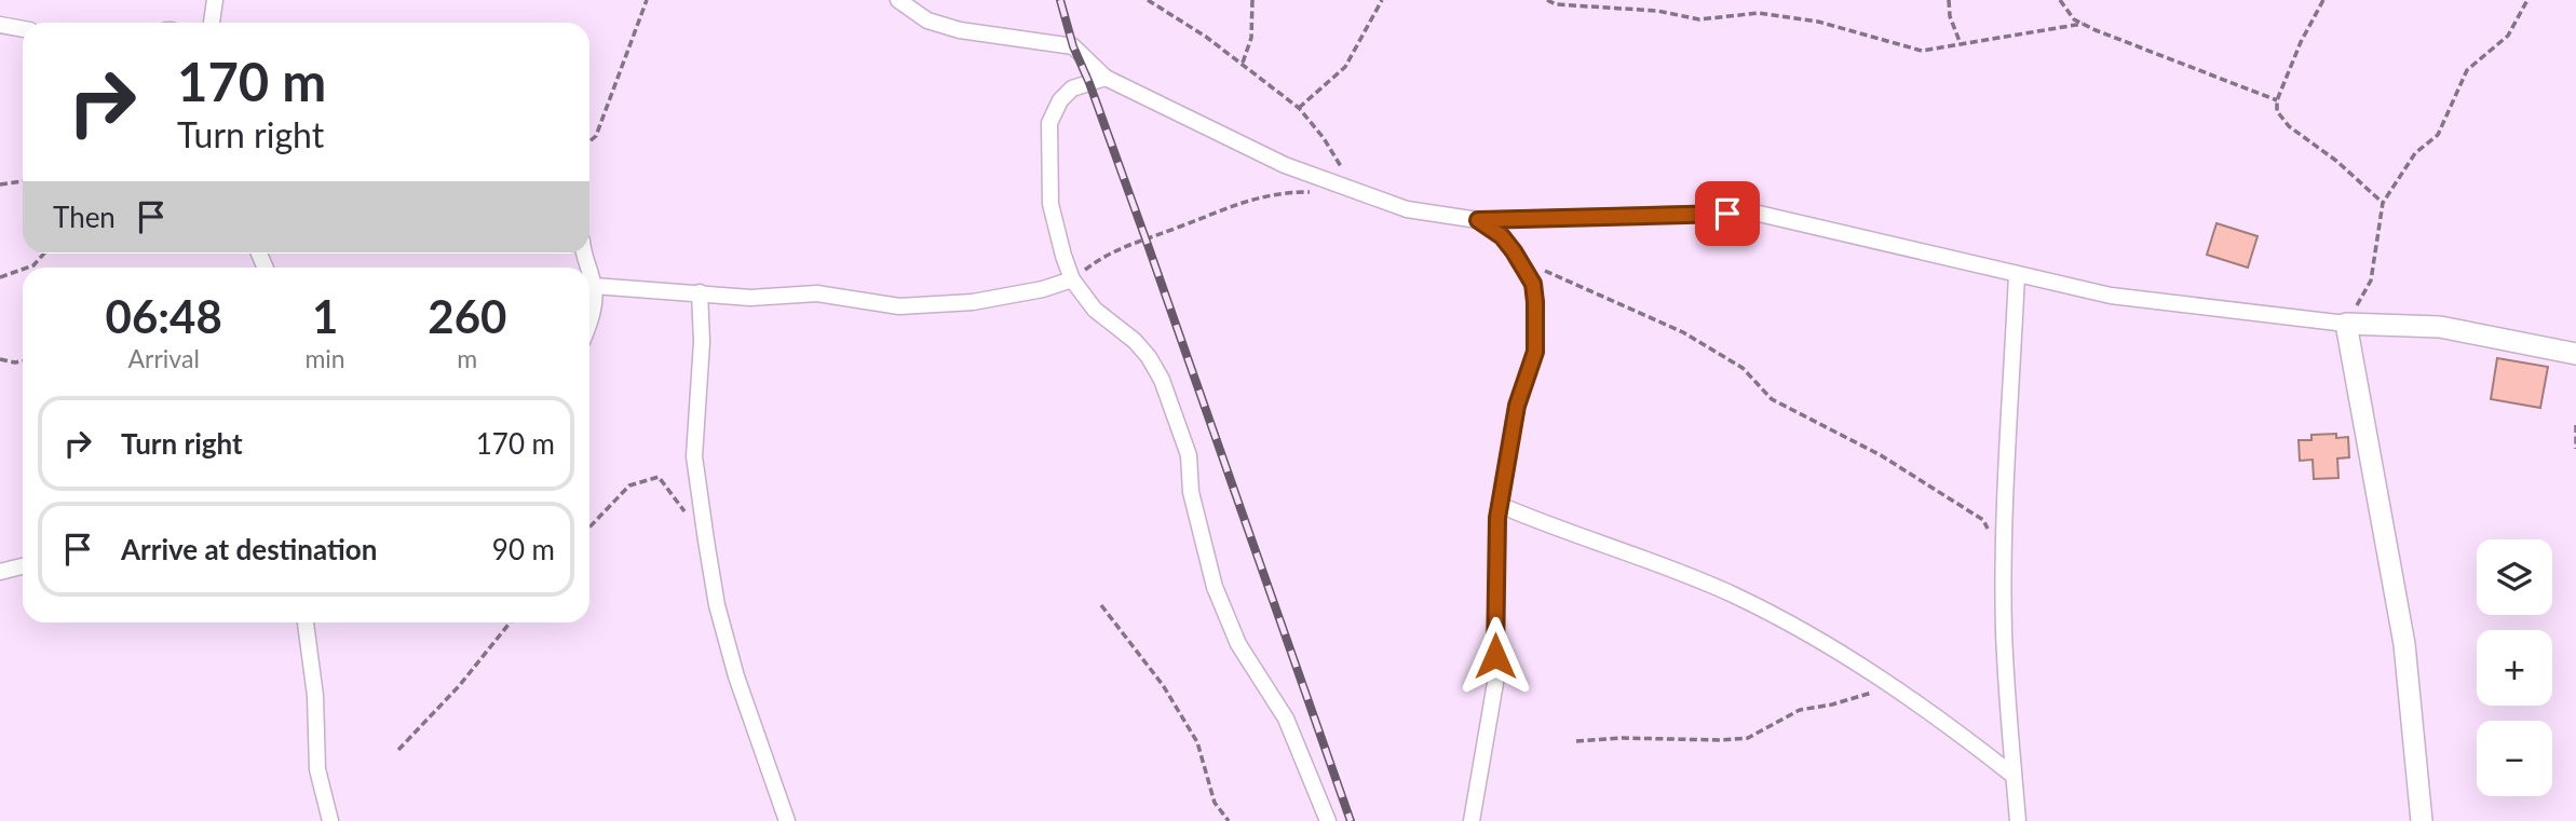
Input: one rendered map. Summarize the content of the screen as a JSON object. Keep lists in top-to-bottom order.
{
  "page": {
    "turn": ["170 m", "Turn right"],
    "then": "Then",
    "eta": [
      "06:48",
      "Arrival",
      "1",
      "min",
      "260",
      "m"
    ],
    "list": [
      {
        "name": "Turn right",
        "value": "170 m"
      },
      {
        "name": "Arrive at destination",
        "value": "90 m"
      }
    ],
    "map_buttons": ["+", "−"]
  }
}
